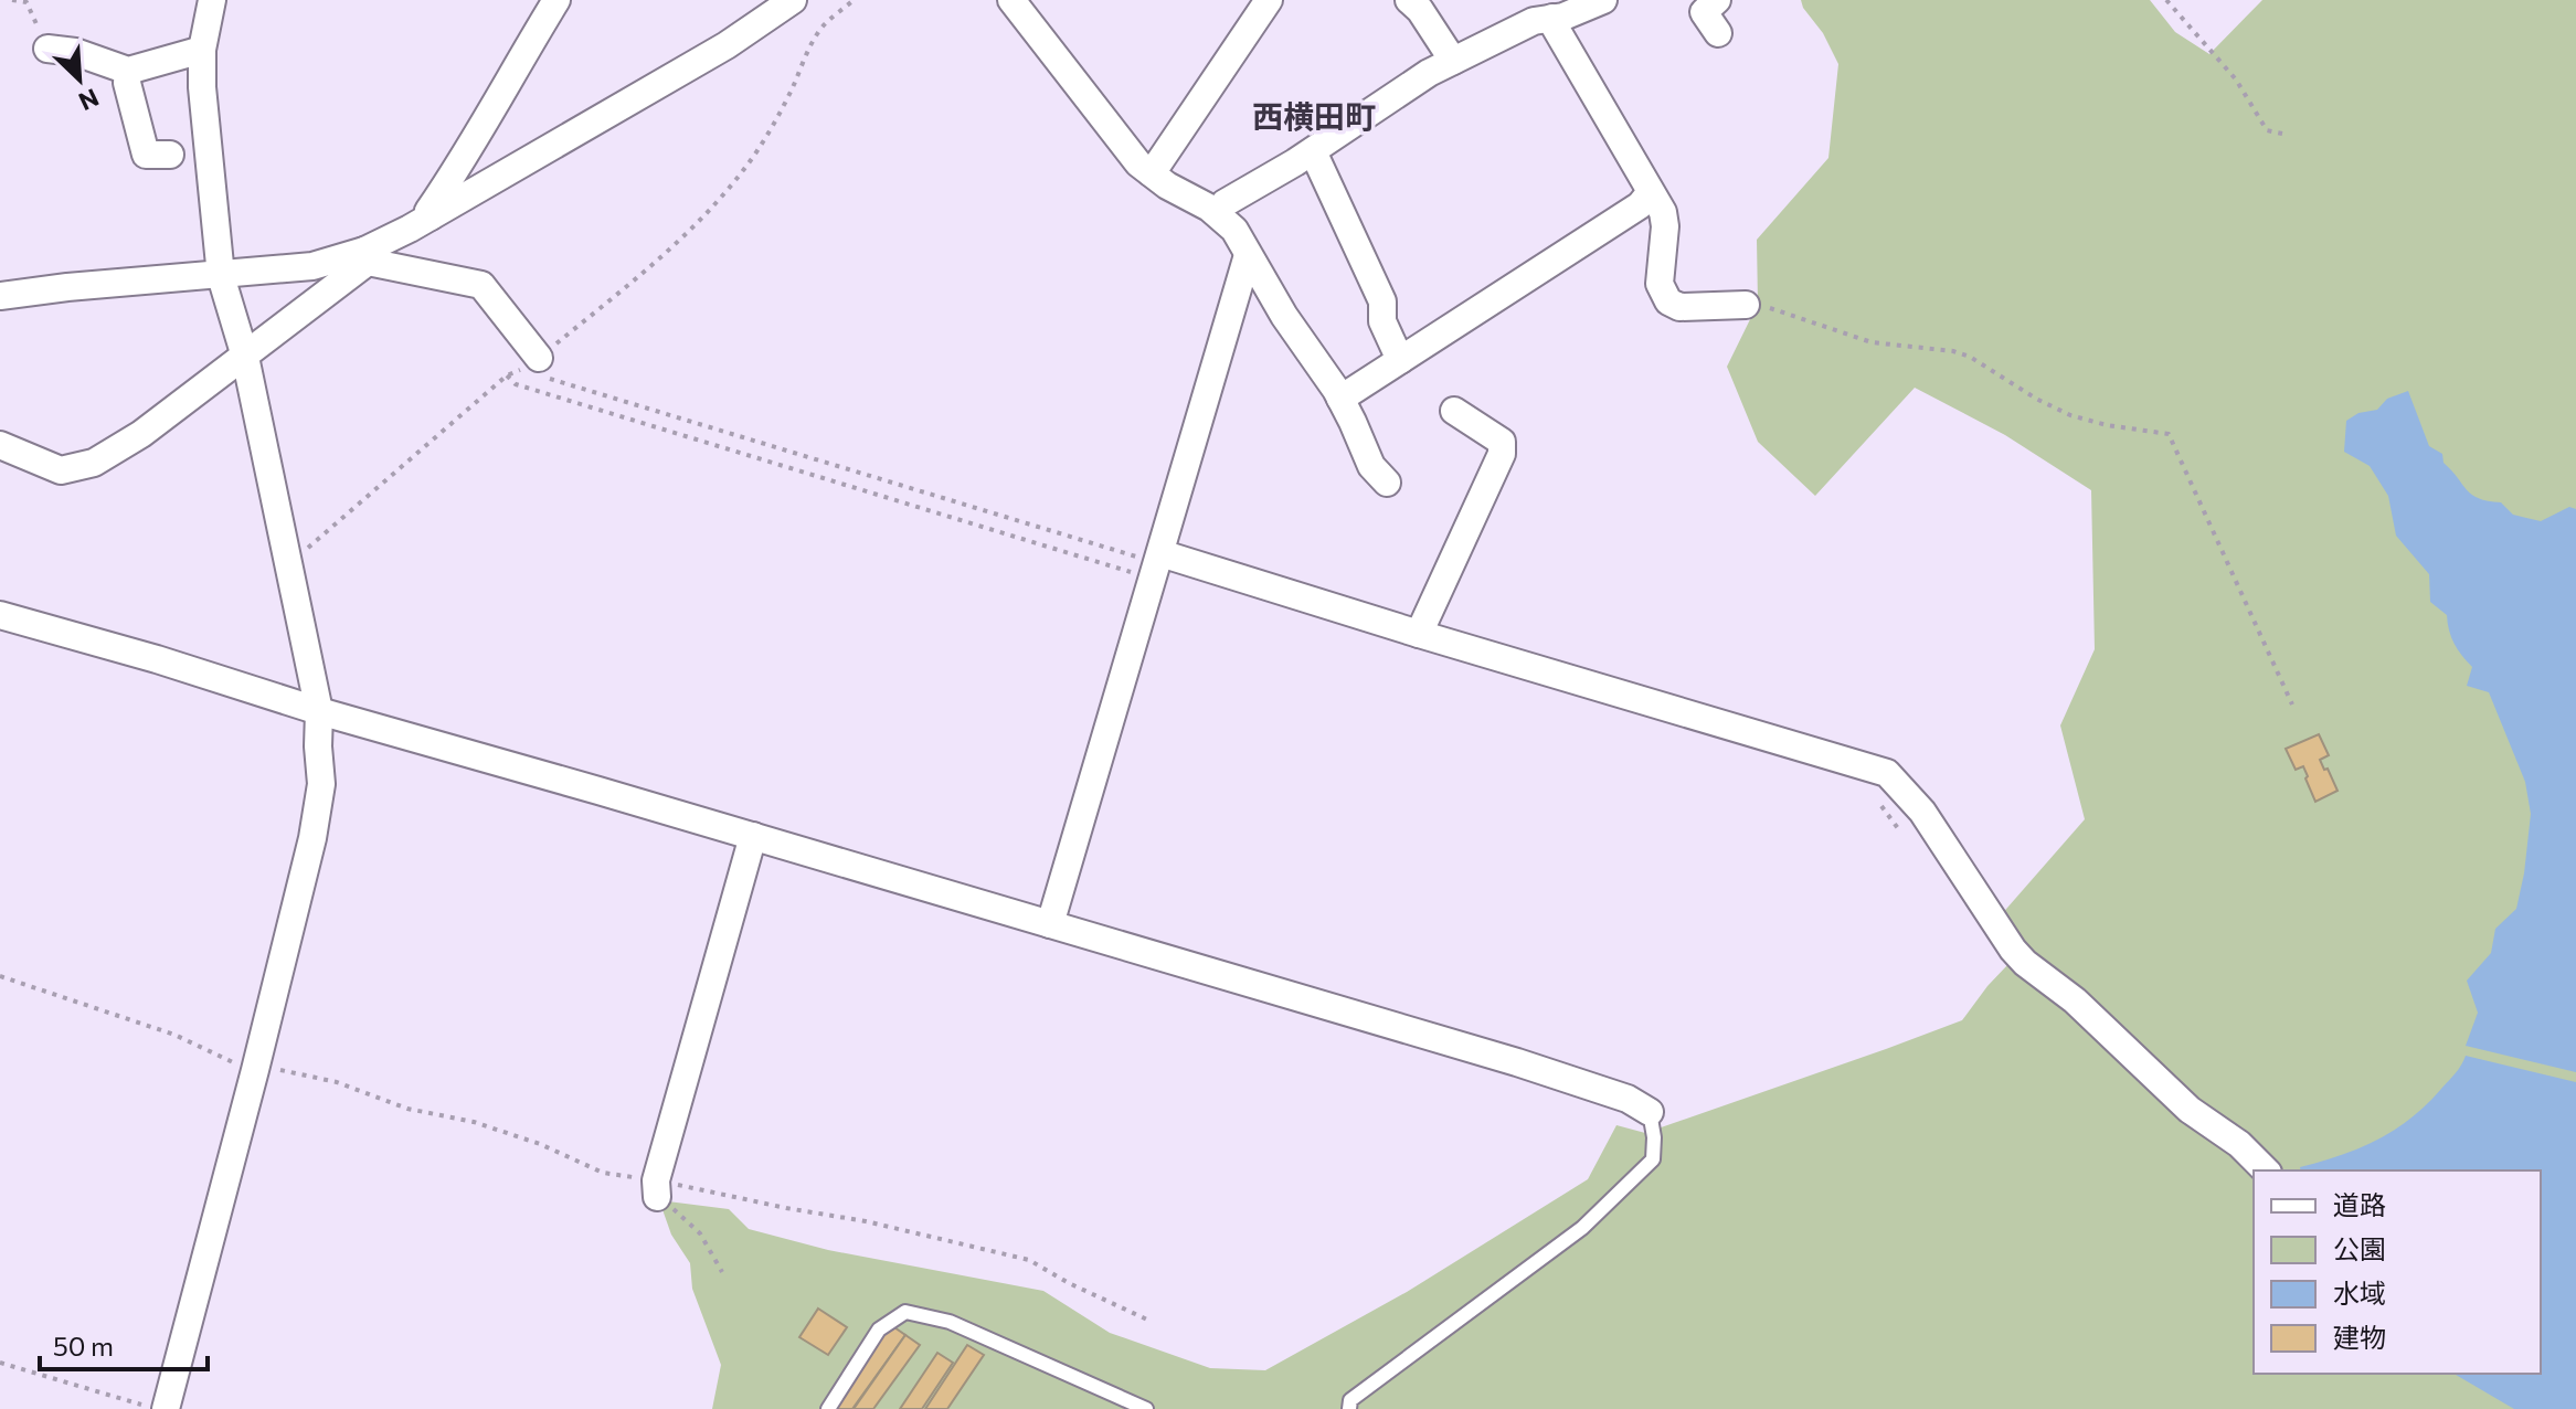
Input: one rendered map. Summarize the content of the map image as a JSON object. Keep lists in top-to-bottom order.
{
  "districts": ["西横田町"],
  "legend": [
    "道路",
    "公園",
    "水域",
    "建物"
  ],
  "scale_bar": "50 m",
  "north": "bottom right"
}
